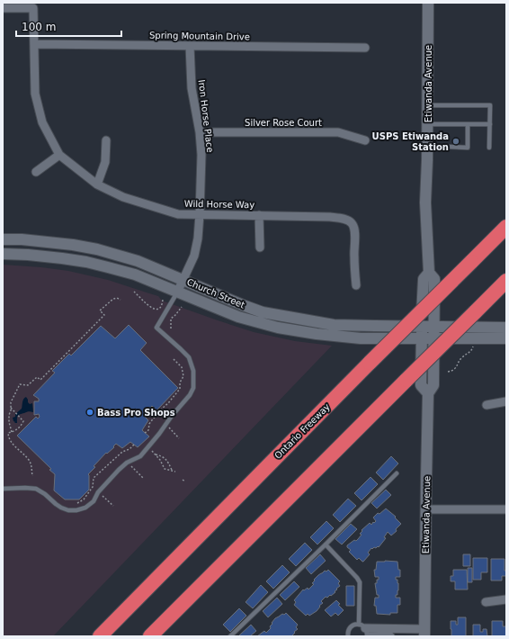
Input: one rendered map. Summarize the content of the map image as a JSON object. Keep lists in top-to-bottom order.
{
  "streets": {
    "highway": ["Ontario Freeway"],
    "main road": ["Etiwanda Avenue", "Church Street"],
    "street": [
      "Spring Mountain Drive",
      "Iron Horse Place",
      "Silver Rose Court",
      "Wild Horse Way"
    ]
  },
  "crossings": [
    ["Spring Mountain Drive", "Iron Horse Place"],
    ["Spring Mountain Drive", "Wild Horse Way"],
    ["Etiwanda Avenue", "Church Street"],
    ["Iron Horse Place", "Silver Rose Court"],
    ["Iron Horse Place", "Wild Horse Way"],
    ["Iron Horse Place", "Church Street"]
  ],
  "places": ["USPS Etiwanda Station", "Bass Pro Shops"],
  "scale_bar": "100 m"
}
